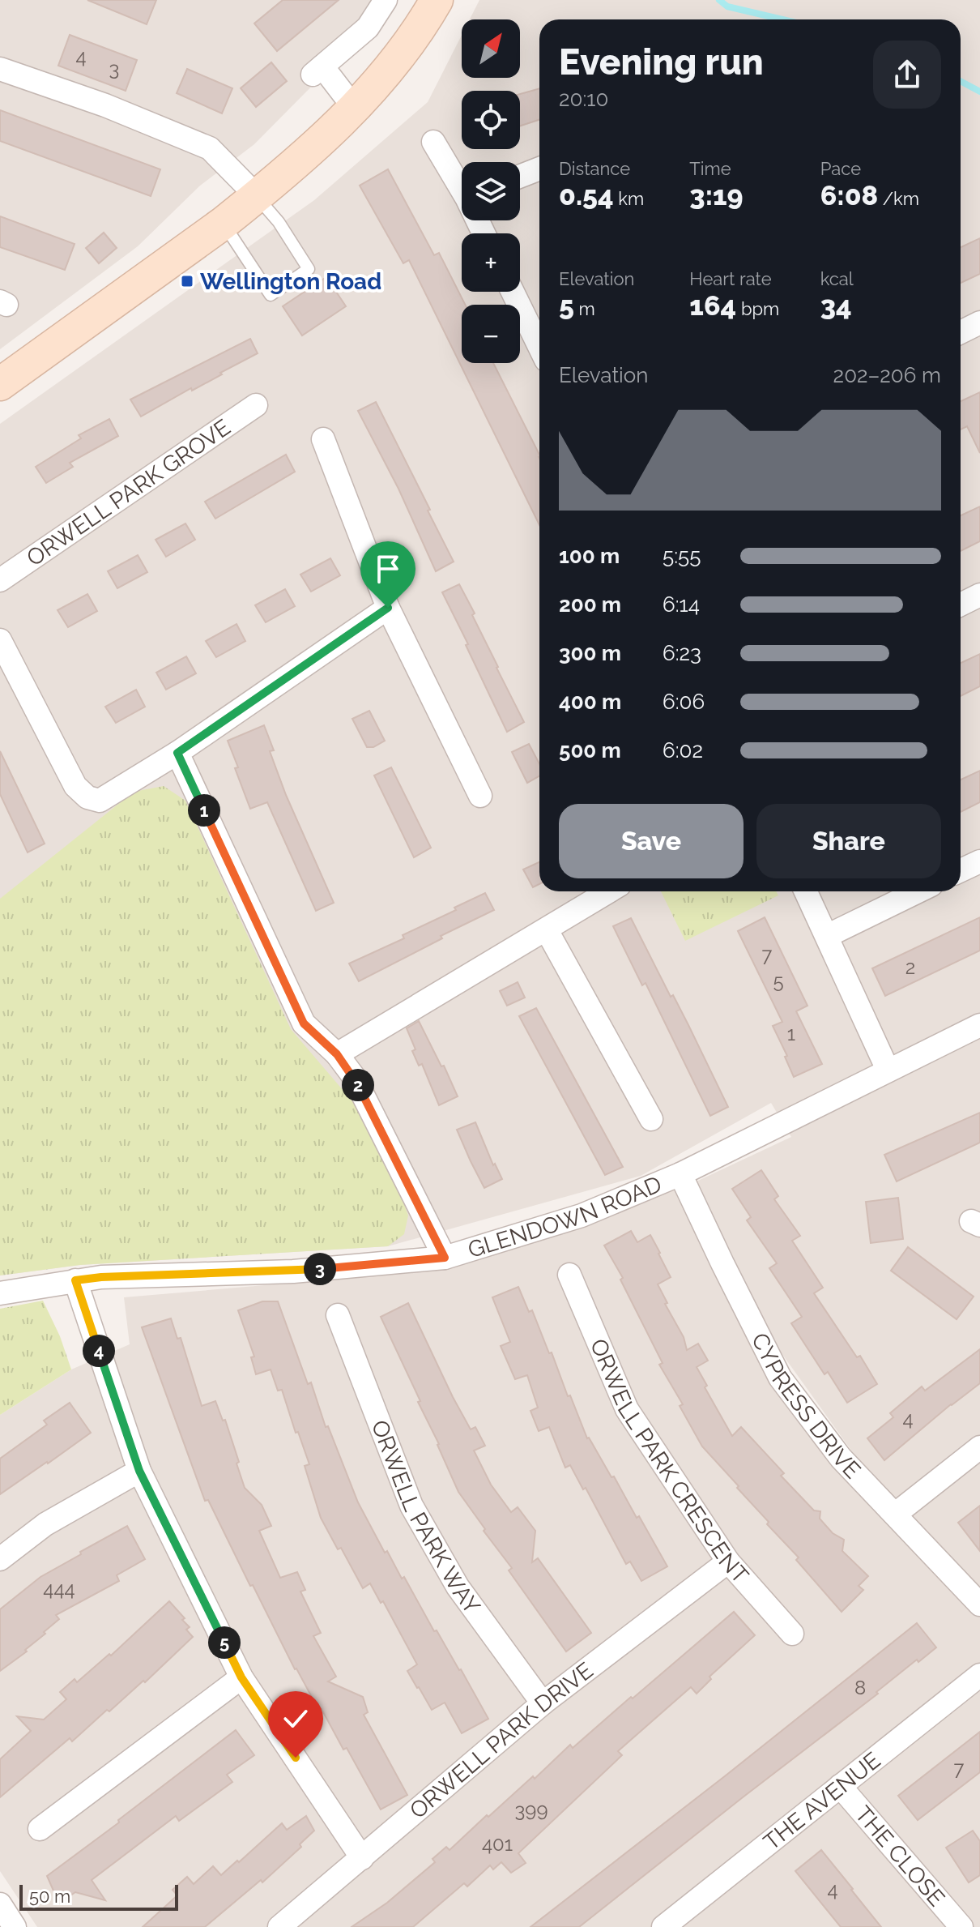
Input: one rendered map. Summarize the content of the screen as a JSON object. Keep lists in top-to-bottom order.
{
  "streets": {
    "street": [
      "ORWELL PARK GROVE",
      "GLENDOWN ROAD",
      "CYPRESS DRIVE",
      "ORWELL PARK CRESCENT",
      "ORWELL PARK WAY",
      "ORWELL PARK DRIVE",
      "THE AVENUE",
      "THE CLOSE"
    ]
  },
  "crossings": [
    ["GLENDOWN ROAD", "CYPRESS DRIVE"],
    ["ORWELL PARK CRESCENT", "ORWELL PARK DRIVE"],
    ["ORWELL PARK WAY", "ORWELL PARK DRIVE"],
    ["THE AVENUE", "THE CLOSE"]
  ],
  "places": {
    "transit": ["Wellington Road"]
  },
  "house_numbers": [
    "4",
    "3",
    "7",
    "2",
    "5",
    "1",
    "4",
    "444",
    "8",
    "7",
    "399",
    "401",
    "4"
  ],
  "scale_bar": "50 m",
  "north": "top right",
  "page": {
    "map_buttons": ["+", "−"],
    "heading": ["Evening run", "20:10"],
    "stats": [
      ["Distance", "0.54 km"],
      ["Time", "3:19"],
      ["Pace", "6:08 /km"],
      ["Elevation", "5 m"],
      ["Heart rate", "164 bpm"],
      ["kcal", "34"]
    ],
    "chart": ["Elevation", "202–206 m"],
    "list": [
      {
        "name": "100 m",
        "note": "5:55"
      },
      {
        "name": "200 m",
        "note": "6:14"
      },
      {
        "name": "300 m",
        "note": "6:23"
      },
      {
        "name": "400 m",
        "note": "6:06"
      },
      {
        "name": "500 m",
        "note": "6:02"
      }
    ],
    "buttons": ["Save", "Share"],
    "pins": [
      "1",
      "2",
      "3",
      "4",
      "5"
    ],
    "scale": "50 m"
  }
}
